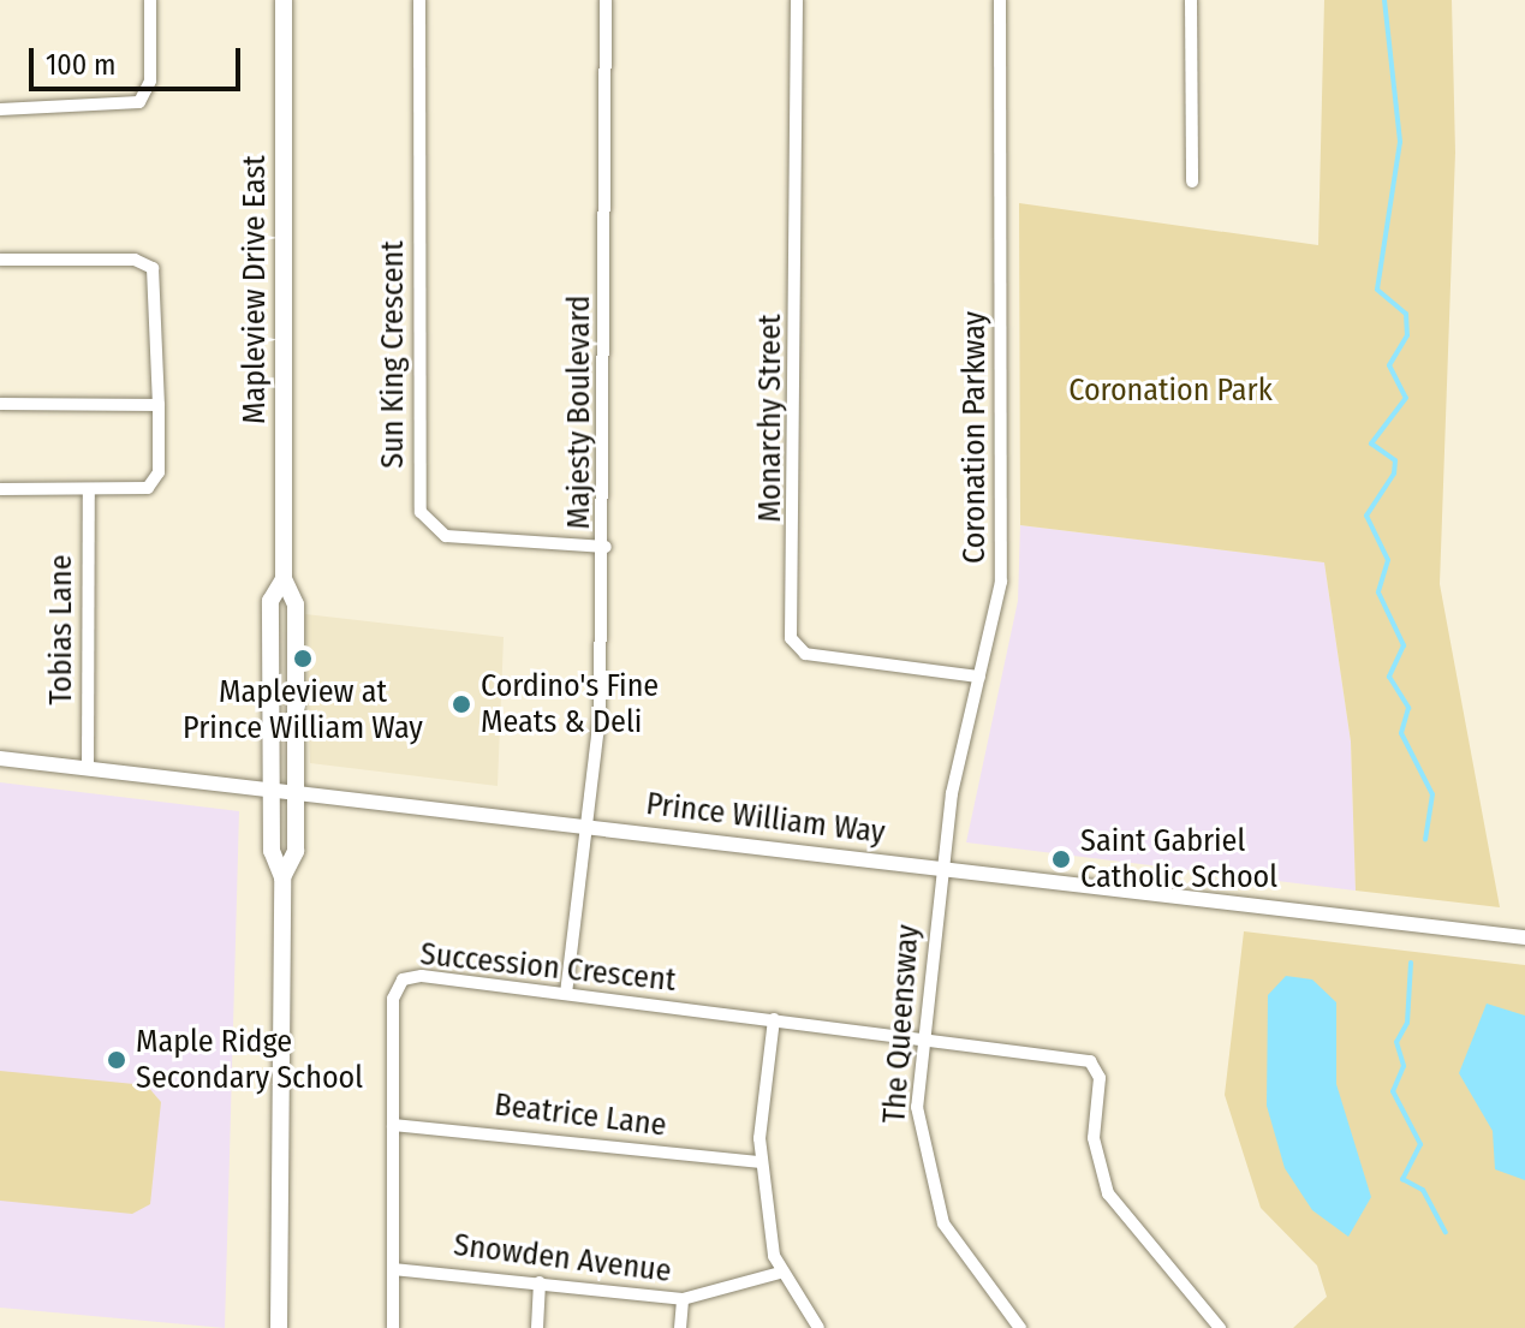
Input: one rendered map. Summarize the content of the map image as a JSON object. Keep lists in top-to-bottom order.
{
  "streets": {
    "main road": ["Mapleview Drive East"],
    "street": [
      "Sun King Crescent",
      "Majesty Boulevard",
      "Monarchy Street",
      "Coronation Parkway",
      "Tobias Lane",
      "Prince William Way",
      "Succession Crescent",
      "The Queensway",
      "Beatrice Lane",
      "Snowden Avenue"
    ]
  },
  "crossings": [
    ["Mapleview Drive East", "Prince William Way"],
    ["Sun King Crescent", "Majesty Boulevard"],
    ["Majesty Boulevard", "Prince William Way"],
    ["Majesty Boulevard", "Succession Crescent"],
    ["Monarchy Street", "Coronation Parkway"],
    ["Coronation Parkway", "Prince William Way"],
    ["Coronation Parkway", "The Queensway"],
    ["Tobias Lane", "Prince William Way"],
    ["Prince William Way", "The Queensway"],
    ["Succession Crescent", "The Queensway"],
    ["Succession Crescent", "Beatrice Lane"],
    ["Succession Crescent", "Snowden Avenue"]
  ],
  "parks": ["Coronation Park"],
  "places": [
    "Mapleview at Prince William Way",
    "Cordino's Fine Meats & Deli",
    "Saint Gabriel Catholic School",
    "Maple Ridge Secondary School"
  ],
  "scale_bar": "100 m"
}
